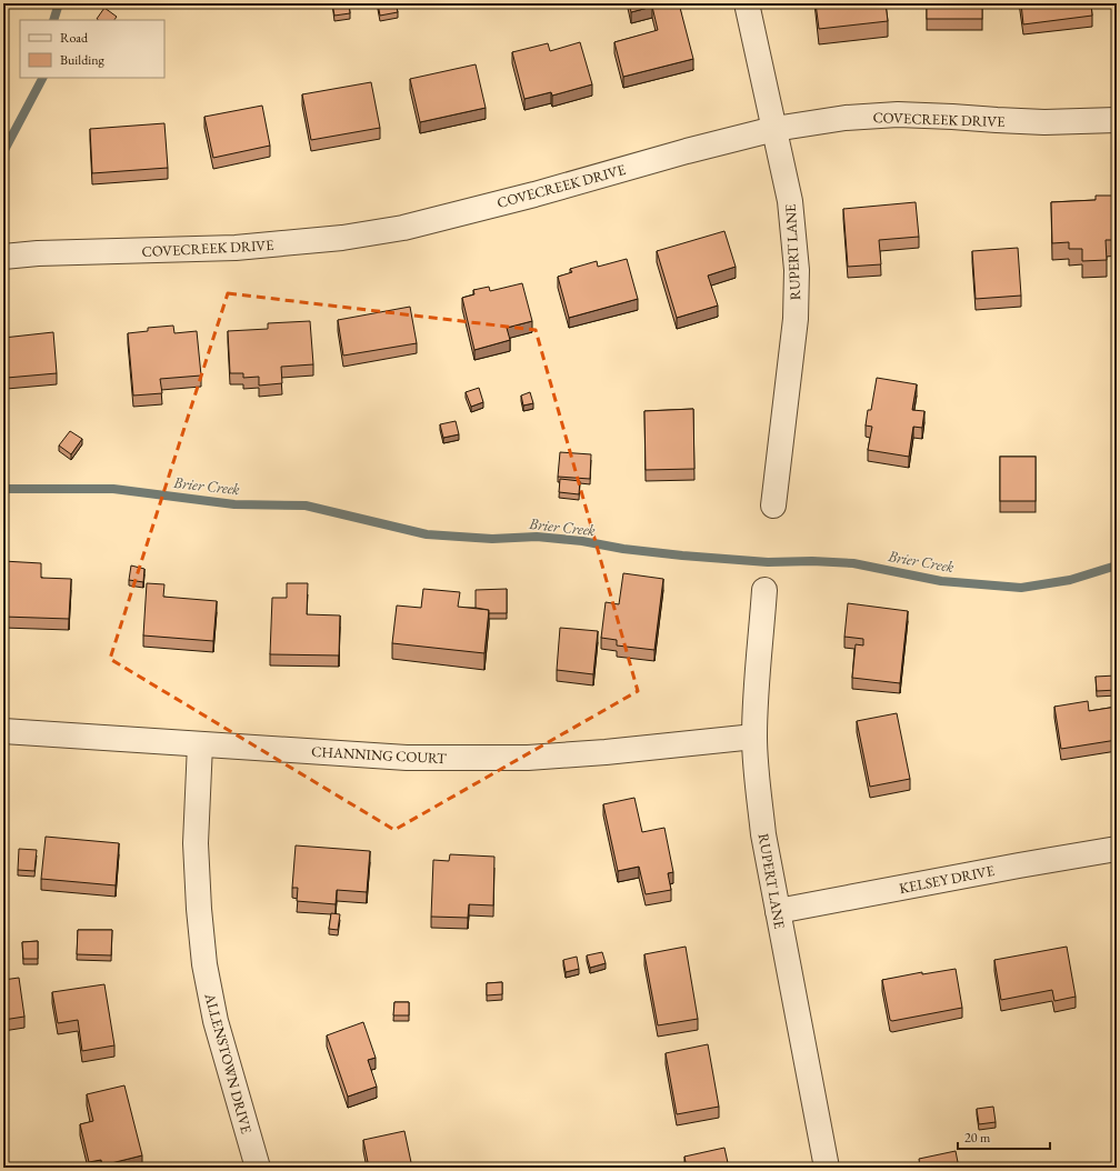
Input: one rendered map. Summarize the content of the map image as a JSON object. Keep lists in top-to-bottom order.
{
  "streets": {
    "street": [
      "COVECREEK DRIVE",
      "RUPERT LANE",
      "CHANNING COURT",
      "KELSEY DRIVE",
      "ALLENSTOWN DRIVE"
    ]
  },
  "crossings": [
    ["COVECREEK DRIVE", "RUPERT LANE"],
    ["RUPERT LANE", "CHANNING COURT"],
    ["RUPERT LANE", "KELSEY DRIVE"],
    ["CHANNING COURT", "ALLENSTOWN DRIVE"]
  ],
  "water": ["Brier Creek"],
  "legend": ["Road", "Building"],
  "scale_bar": "20 m"
}
